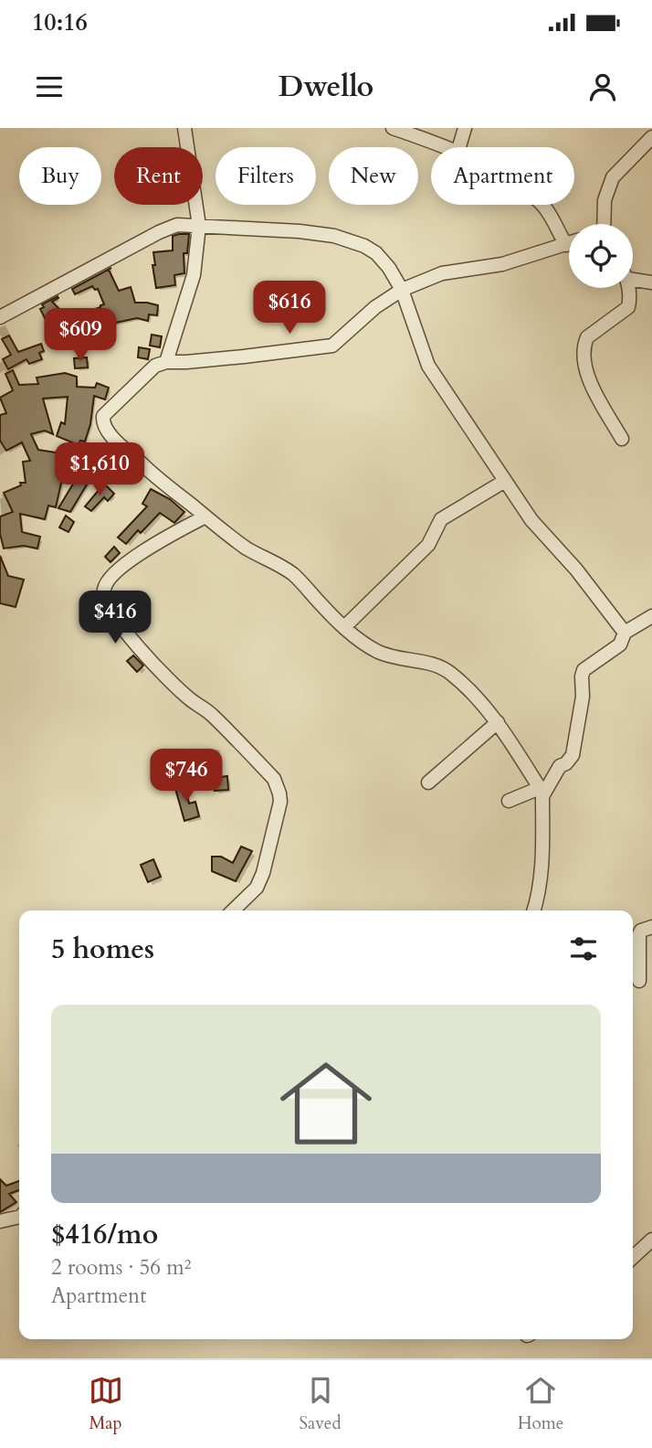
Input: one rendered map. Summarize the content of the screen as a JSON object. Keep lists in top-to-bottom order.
{
  "page": {
    "status": "10:16",
    "header": "Dwello",
    "chip": [
      "Buy",
      "Rent",
      "Filters",
      "New",
      "Apartment"
    ],
    "price": [
      "$616",
      "$609",
      "$1,610",
      "$416",
      "$746"
    ],
    "heading": "5 homes",
    "list": [
      {
        "name": "$416/mo",
        "note": "2 rooms · 56 m² · Apartment"
      }
    ],
    "tabs": ["Map", "Saved", "Home"]
  }
}
